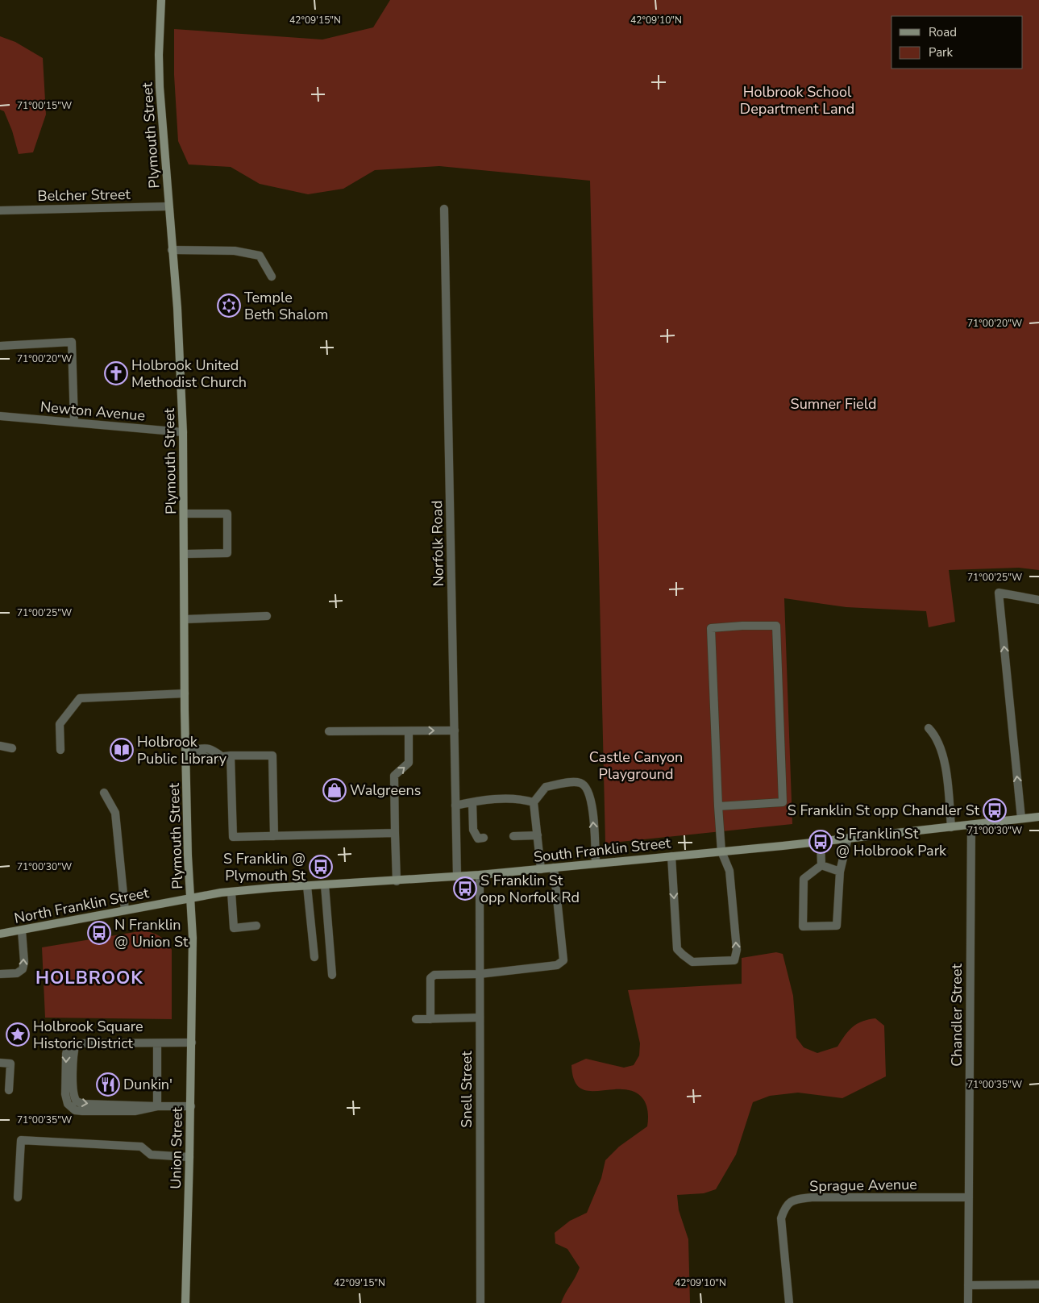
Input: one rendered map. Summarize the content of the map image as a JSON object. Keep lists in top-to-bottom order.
{
  "streets": {
    "main road": [
      "Plymouth Street",
      "South Franklin Street",
      "North Franklin Street",
      "Union Street"
    ],
    "street": [
      "Belcher Street",
      "Newton Avenue",
      "Norfolk Road",
      "Chandler Street",
      "Snell Street",
      "Sprague Avenue"
    ]
  },
  "crossings": [
    ["Plymouth Street", "Belcher Street"],
    ["Plymouth Street", "Newton Avenue"],
    ["Plymouth Street", "South Franklin Street"],
    ["Plymouth Street", "North Franklin Street"],
    ["Plymouth Street", "Union Street"],
    ["Norfolk Road", "South Franklin Street"],
    ["South Franklin Street", "North Franklin Street"],
    ["South Franklin Street", "Chandler Street"],
    ["South Franklin Street", "Snell Street"],
    ["South Franklin Street", "Union Street"],
    ["North Franklin Street", "Union Street"],
    ["Chandler Street", "Sprague Avenue"]
  ],
  "districts": ["HOLBROOK"],
  "parks": ["Holbrook School Department Land", "Sumner Field", "Castle Canyon Playground"],
  "places": {
    "synagogue": ["Temple Beth Shalom"],
    "church": ["Holbrook United Methodist Church"],
    "library": ["Holbrook Public Library"],
    "shop": ["Walgreens"],
    "bus stop": [
      "S Franklin St opp Chandler St",
      "S Franklin St @ Holbrook Park",
      "S Franklin @ Plymouth St",
      "S Franklin St opp Norfolk Rd",
      "N Franklin @ Union St"
    ],
    "place": ["Holbrook Square Historic District"],
    "restaurant": ["Dunkin'"]
  },
  "legend": ["Road", "Park"],
  "coordinates": [
    "42°09'15\"N",
    "42°09'10\"N",
    "71°00'15\"W",
    "71°00'20\"W",
    "71°00'25\"W",
    "71°00'30\"W",
    "71°00'35\"W"
  ]
}
